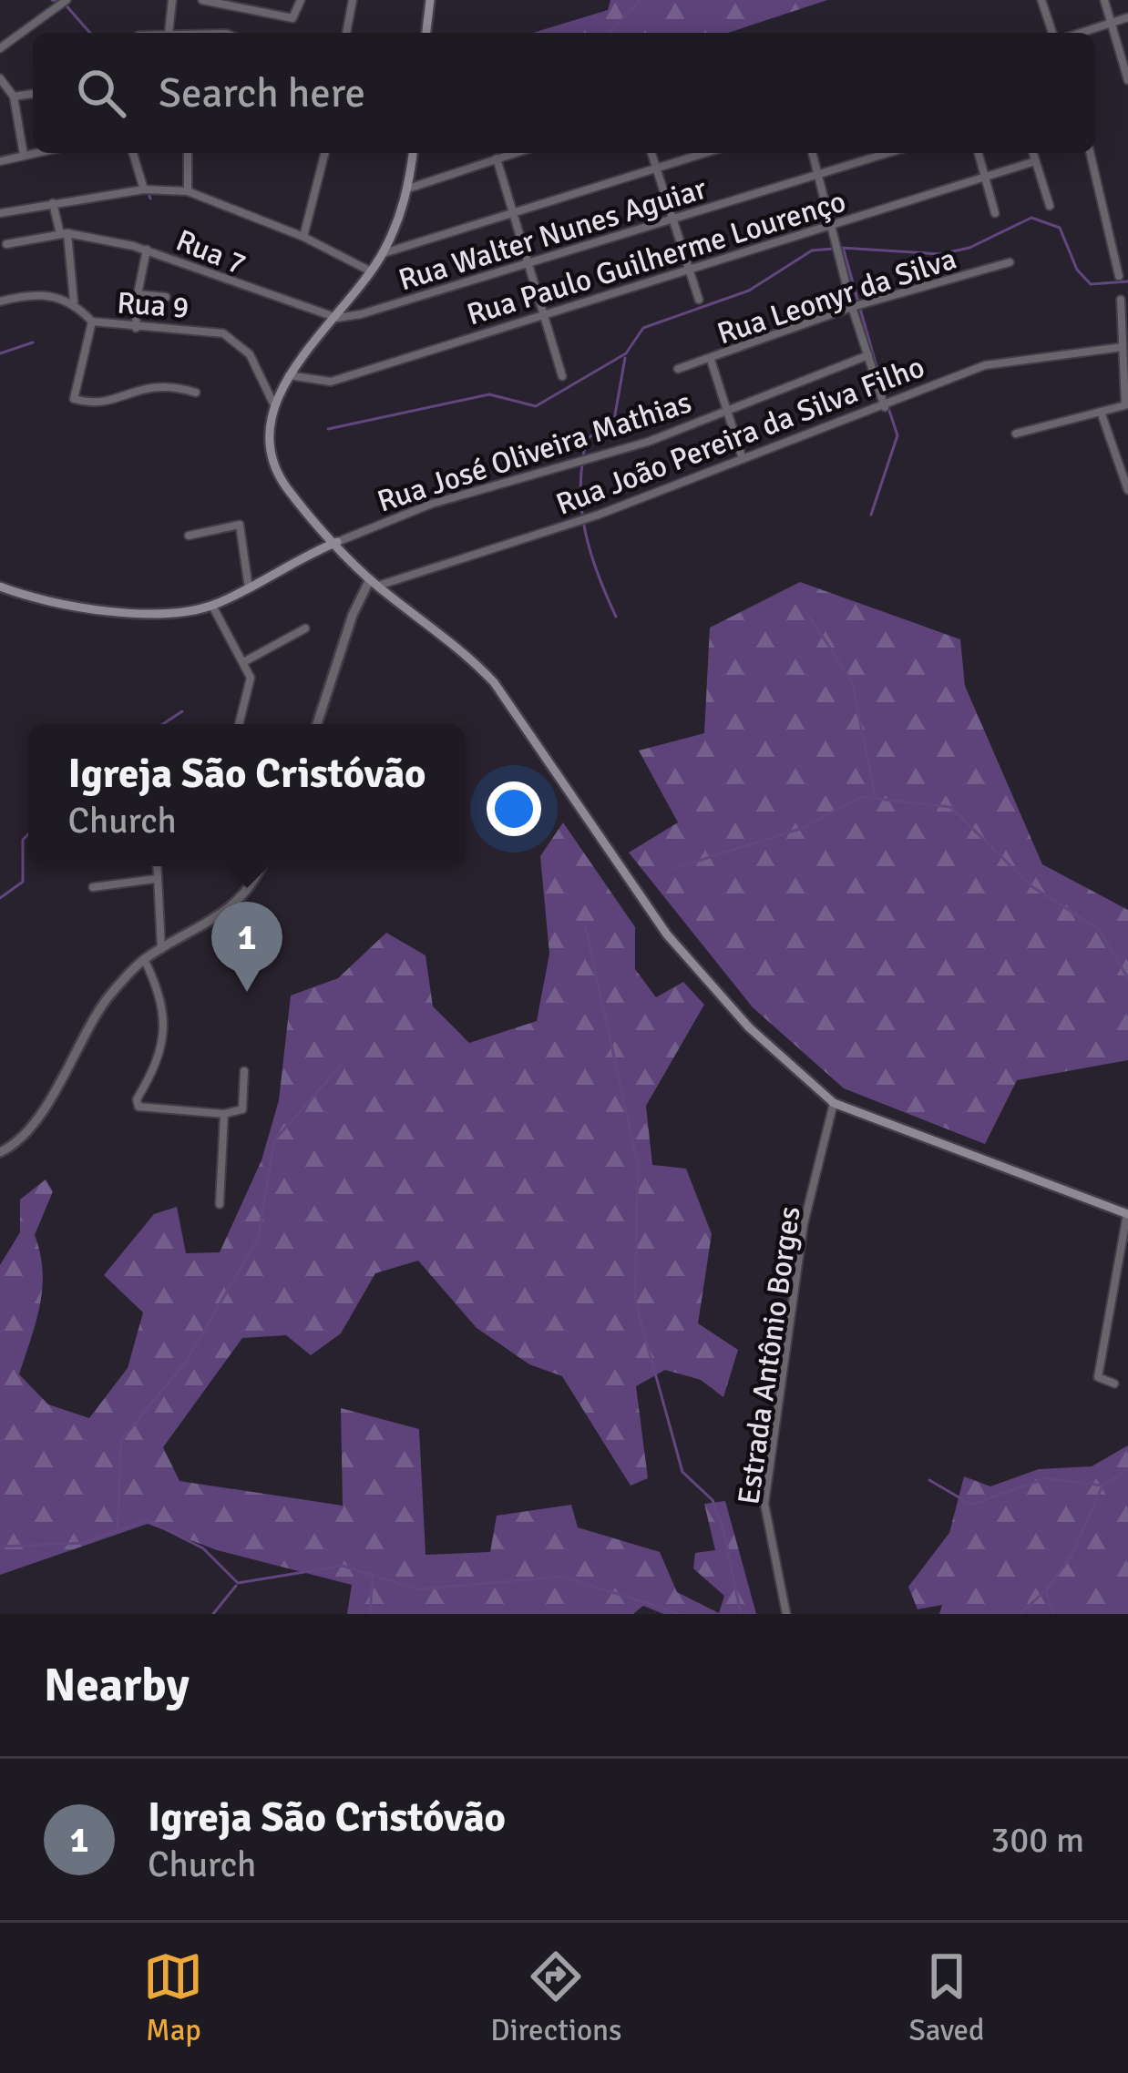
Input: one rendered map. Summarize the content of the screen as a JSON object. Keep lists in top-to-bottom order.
{
  "streets": {
    "street": [
      "Rua Walter Nunes Aguiar",
      "Rua 7",
      "Rua Paulo Guilherme Lourenço",
      "Rua Leonyr da Silva",
      "Rua 9",
      "Rua João Pereira da Silva Filho",
      "Rua José Oliveira Mathias",
      "Estrada Antônio Borges"
    ]
  },
  "crossings": [
    ["Rua Walter Nunes Aguiar", "Rua 7"]
  ],
  "page": {
    "search": "Search here",
    "popup": ["Igreja São Cristóvão", "Church"],
    "pins": "1",
    "heading": "Nearby",
    "list": [
      {
        "mark": "1",
        "name": "Igreja São Cristóvão",
        "note": "Church",
        "value": "300 m"
      }
    ],
    "nav": ["Map", "Directions", "Saved"]
  }
}
